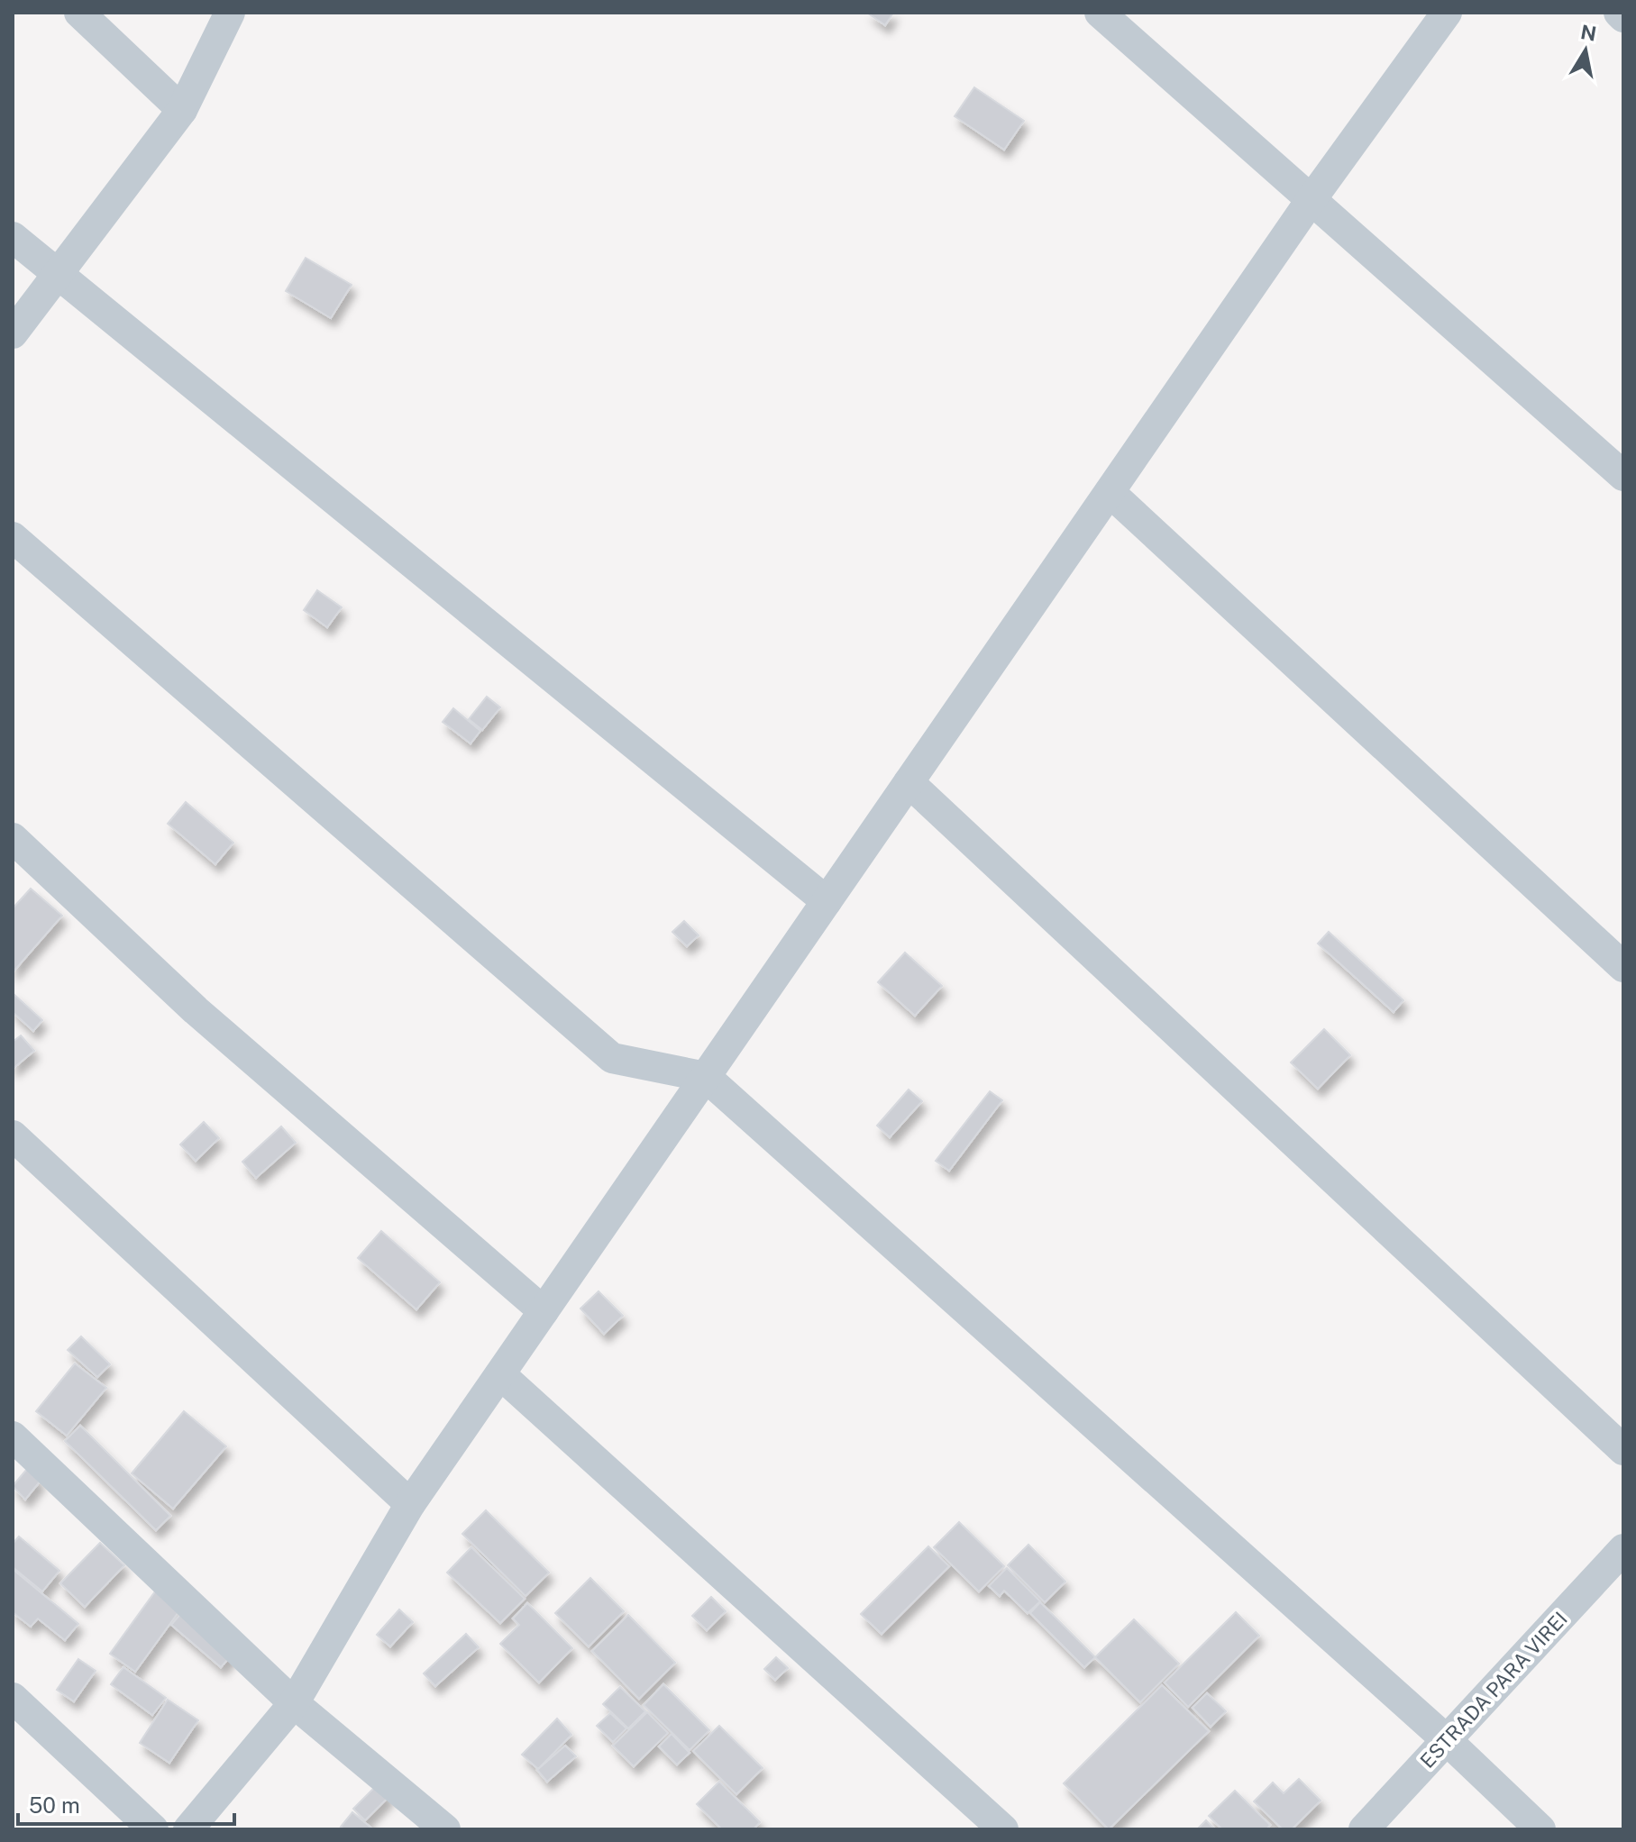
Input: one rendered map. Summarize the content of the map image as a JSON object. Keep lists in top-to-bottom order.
{
  "streets": {
    "street": ["ESTRADA PARA VIREI"]
  },
  "scale_bar": "50 m",
  "north": "top"
}
